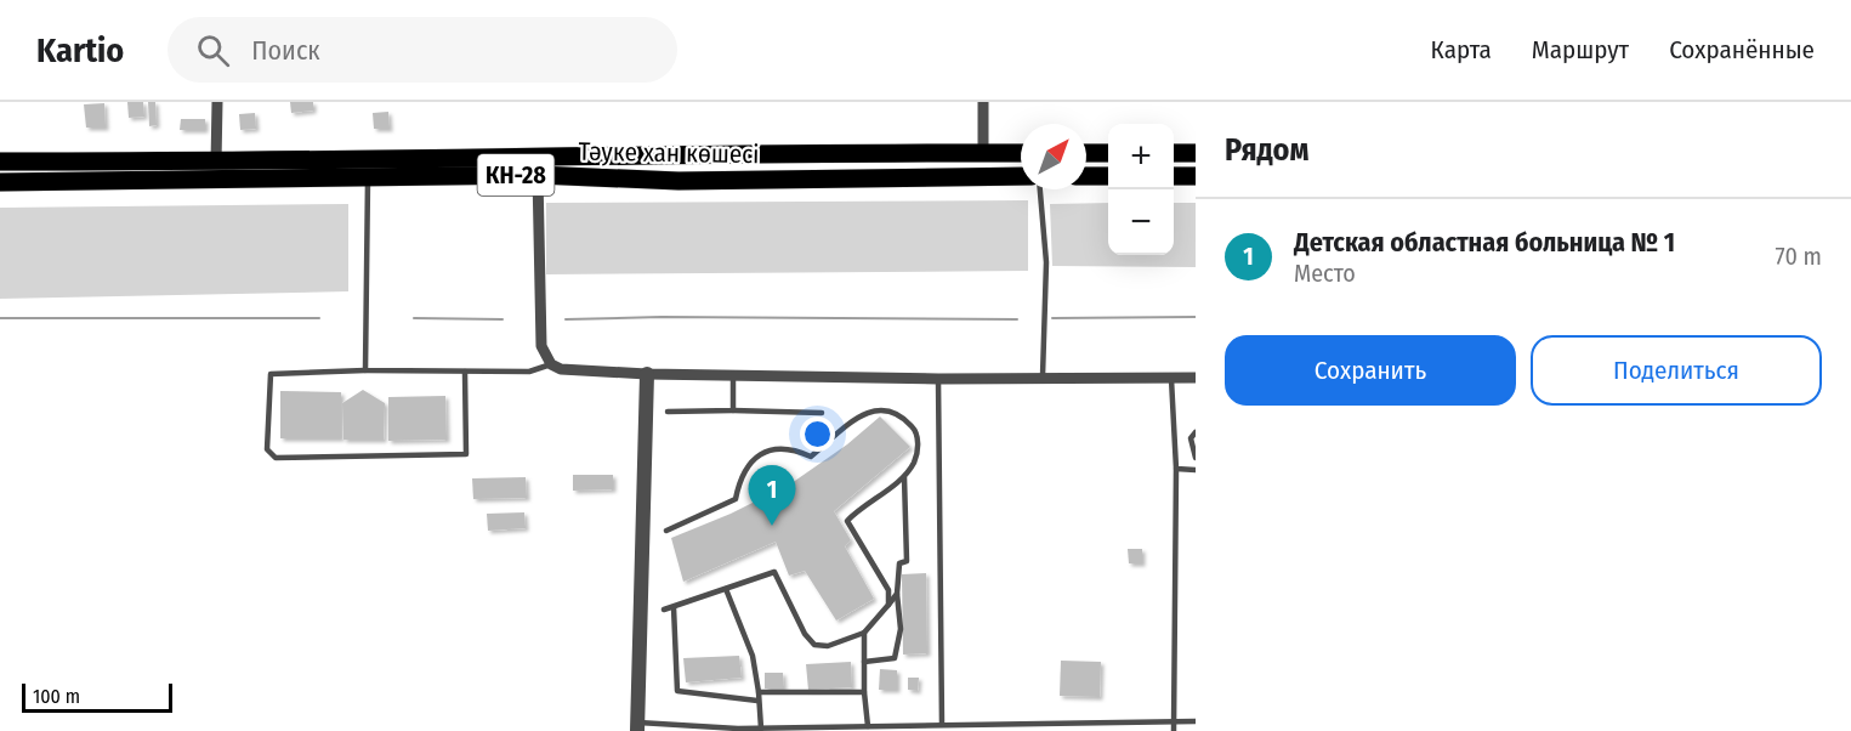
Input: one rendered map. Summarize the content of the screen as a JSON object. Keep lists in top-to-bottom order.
{
  "streets": {
    "main road": ["Тәуке хан көшесі", "КН-28"]
  },
  "scale_bar": "100 m",
  "north": "top right",
  "page": {
    "header": "Kartio",
    "search": "Поиск",
    "nav": ["Карта", "Маршрут", "Сохранённые"],
    "heading": "Рядом",
    "map_buttons": ["+", "−"],
    "list": [
      {
        "mark": "1",
        "name": "Детская областная больница № 1",
        "note": "Место",
        "value": "70 m"
      }
    ],
    "buttons": ["Сохранить", "Поделиться"],
    "pins": "1",
    "scale": "100 m"
  }
}
